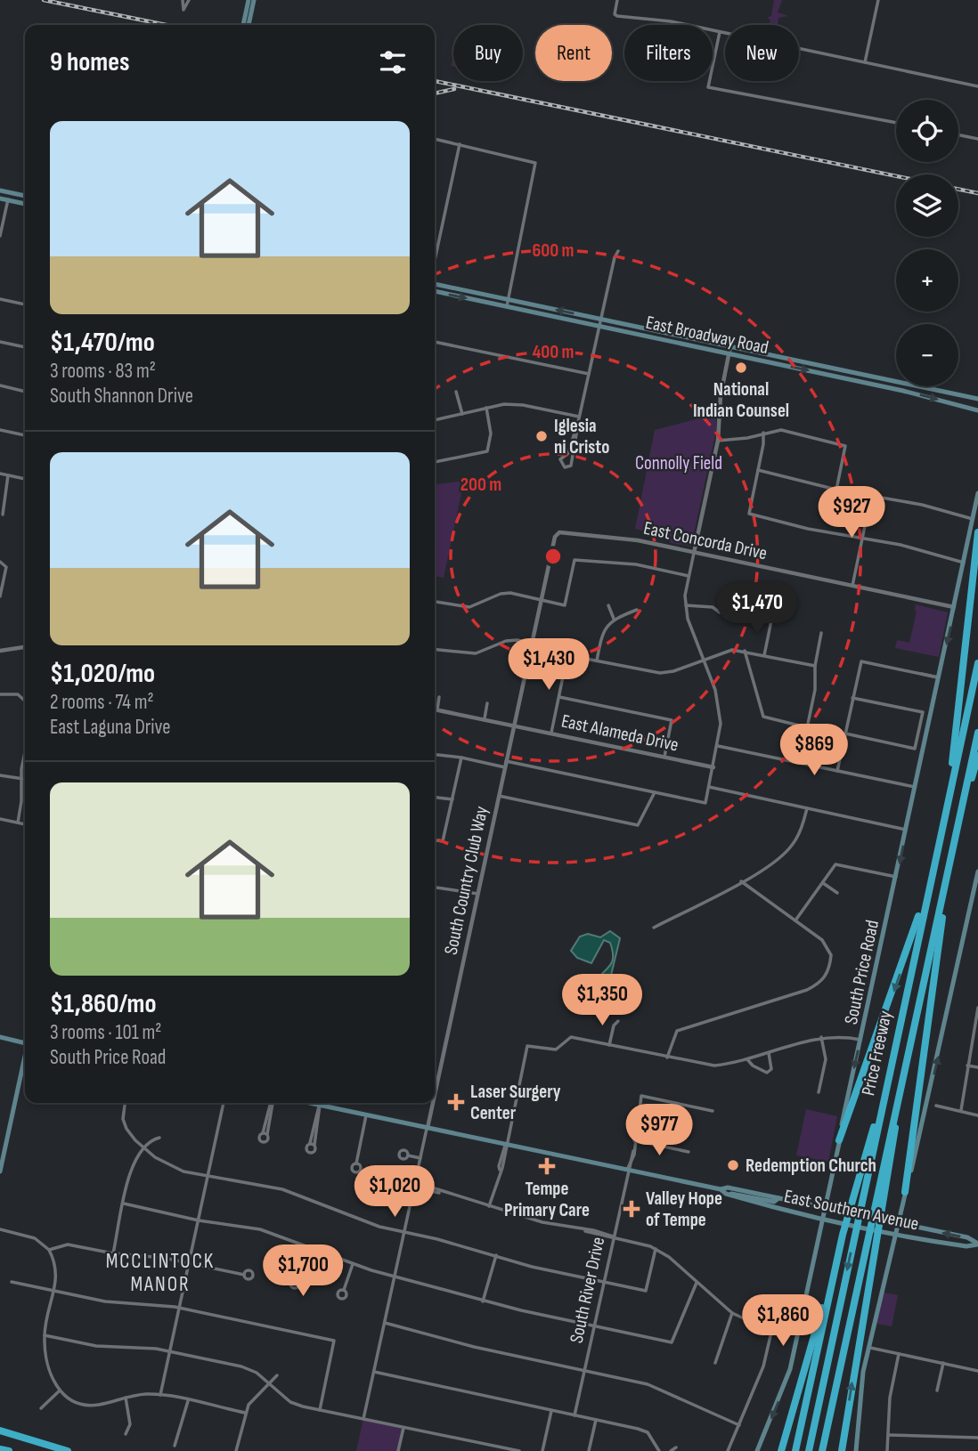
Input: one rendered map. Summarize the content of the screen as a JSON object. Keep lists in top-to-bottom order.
{
  "streets": {
    "highway": ["Price Freeway"],
    "main road": ["East Broadway Road", "South Price Road", "East Southern Avenue"],
    "street": [
      "East Concorda Drive",
      "East Alameda Drive",
      "South Country Club Way",
      "South River Drive"
    ]
  },
  "crossings": [
    ["East Concorda Drive", "South Country Club Way"],
    ["East Concorda Drive", "South Price Road"],
    ["East Alameda Drive", "South Country Club Way"],
    ["South Country Club Way", "East Southern Avenue"],
    ["South Price Road", "East Southern Avenue"],
    ["East Southern Avenue", "South River Drive"]
  ],
  "one_way": ["South Price Road"],
  "districts": ["MCCLINTOCK MANOR"],
  "parks": ["Connolly Field"],
  "places": {
    "other": ["National Indian Counsel", "Iglesia ni Cristo", "Redemption Church"],
    "health": ["Laser Surgery Center", "Tempe Primary Care", "Valley Hope of Tempe"]
  },
  "page": {
    "chip": [
      "Buy",
      "Rent",
      "Filters",
      "New"
    ],
    "heading": "9 homes",
    "map_buttons": ["+", "−"],
    "list": [
      {
        "name": "$1,470/mo",
        "note": "3 rooms · 83 m² · South Shannon Drive"
      },
      {
        "name": "$1,020/mo",
        "note": "2 rooms · 74 m² · East Laguna Drive"
      },
      {
        "name": "$1,860/mo",
        "note": "3 rooms · 101 m² · South Price Road"
      }
    ],
    "price": [
      "$927",
      "$1,470",
      "$1,430",
      "$869",
      "$1,350",
      "$977",
      "$1,020",
      "$1,700",
      "$1,860"
    ]
  },
  "rings": ["600 m", "400 m", "200 m"]
}
